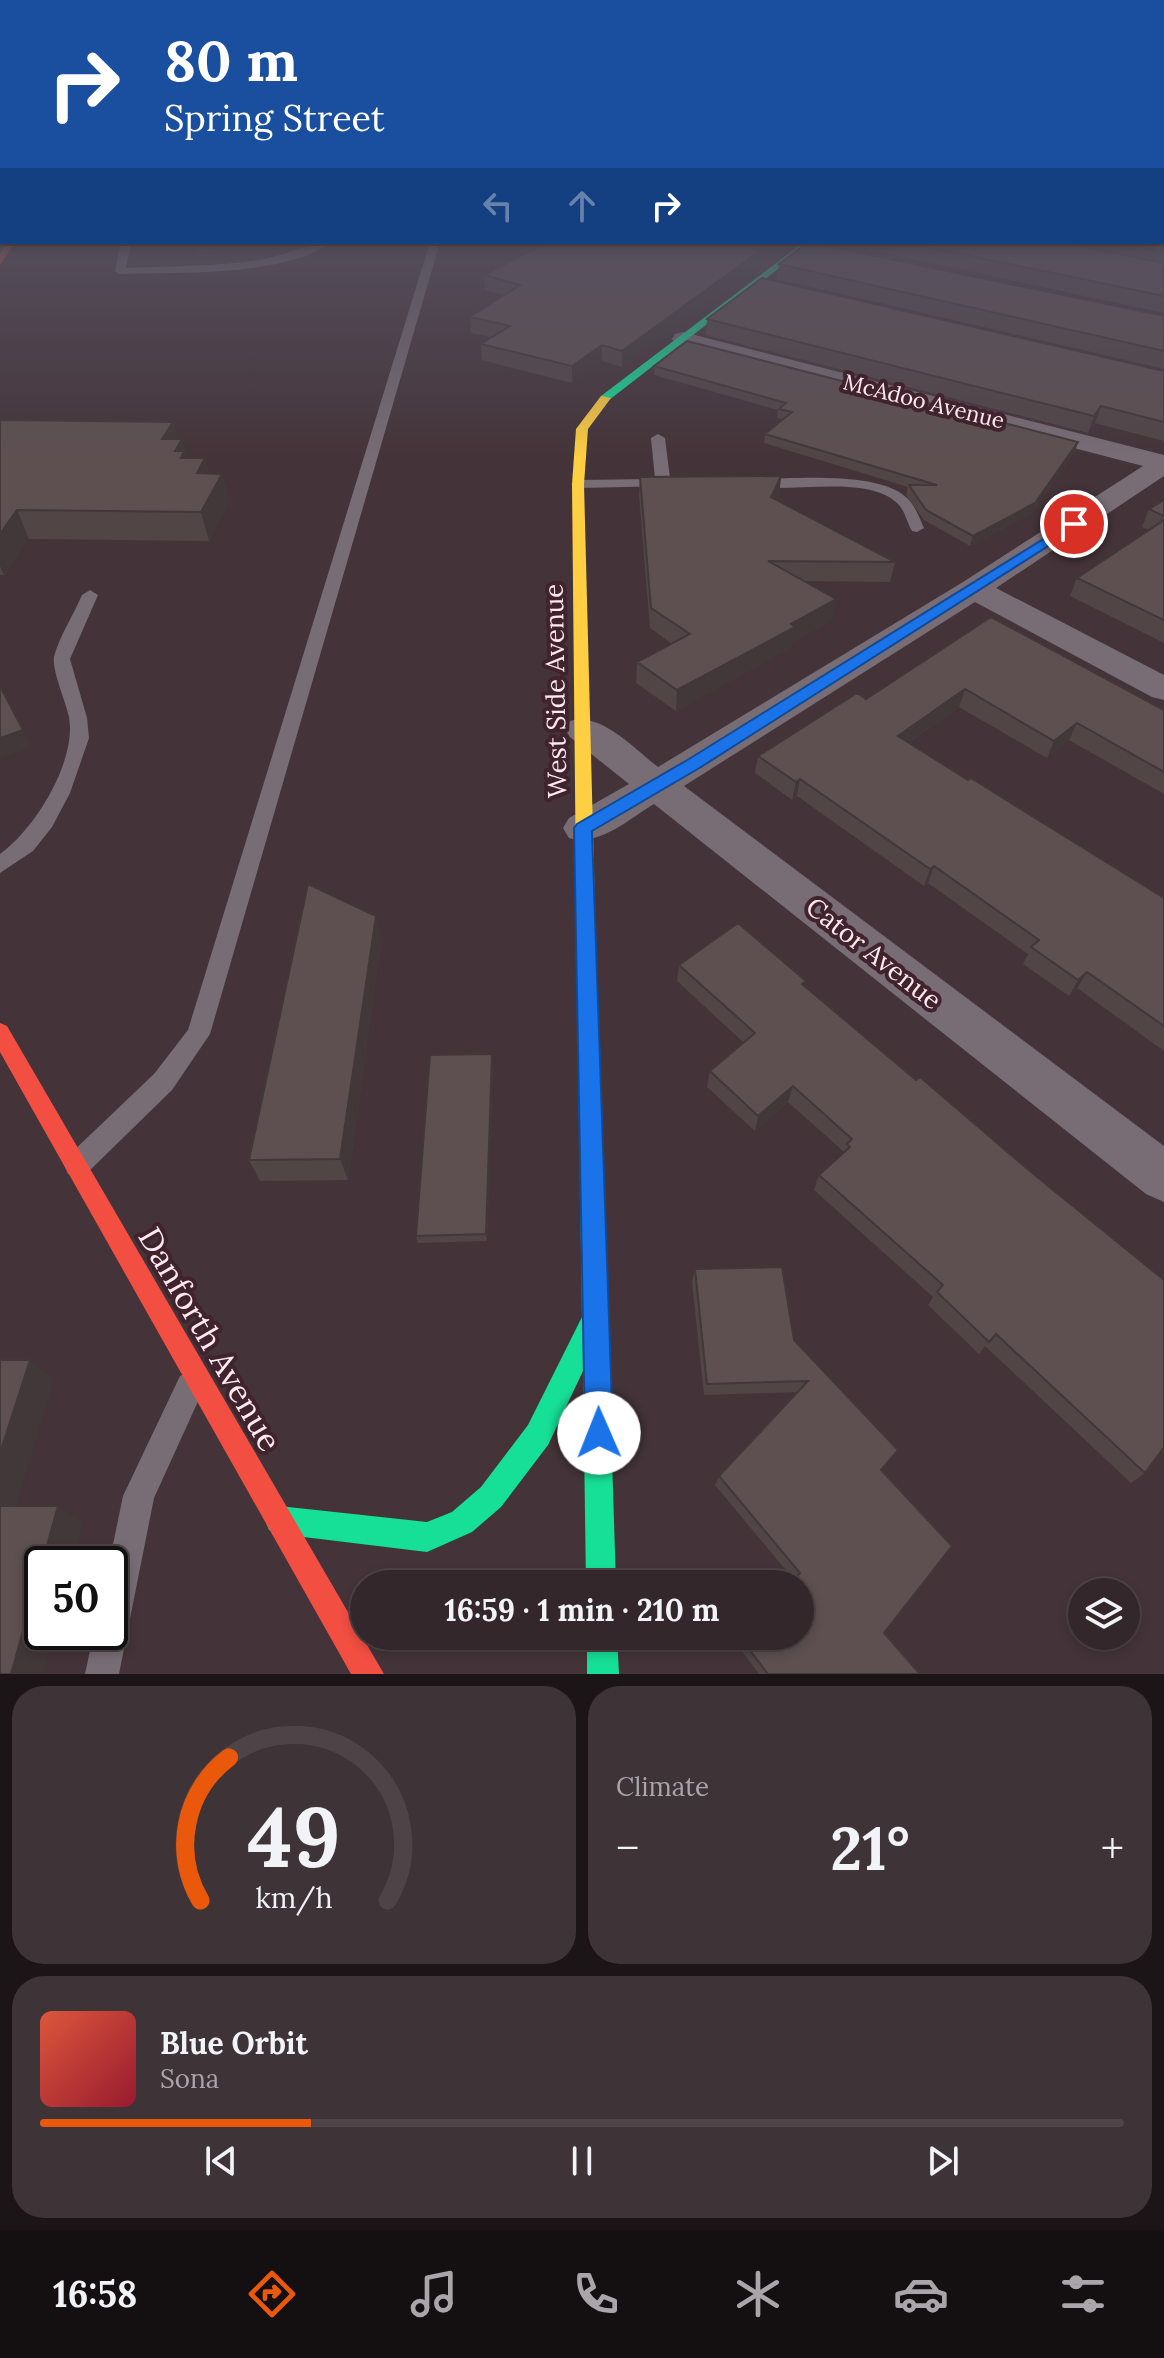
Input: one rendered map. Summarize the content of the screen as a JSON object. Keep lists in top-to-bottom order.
{
  "streets": {
    "main road": ["West Side Avenue", "Danforth Avenue"],
    "street": ["McAdoo Avenue", "Cator Avenue"]
  },
  "crossings": [
    ["McAdoo Avenue", "West Side Avenue"],
    ["West Side Avenue", "Cator Avenue"]
  ],
  "page": {
    "turn": ["80 m", "Spring Street"],
    "limit": "50",
    "trip": "16:59 · 1 min · 210 m",
    "tile": "Climate",
    "heat": ["−", "21°", "+"],
    "song": ["Blue Orbit", "Sona"],
    "tabs": "16:58",
    "gauge": ["49", "km/h"]
  }
}
